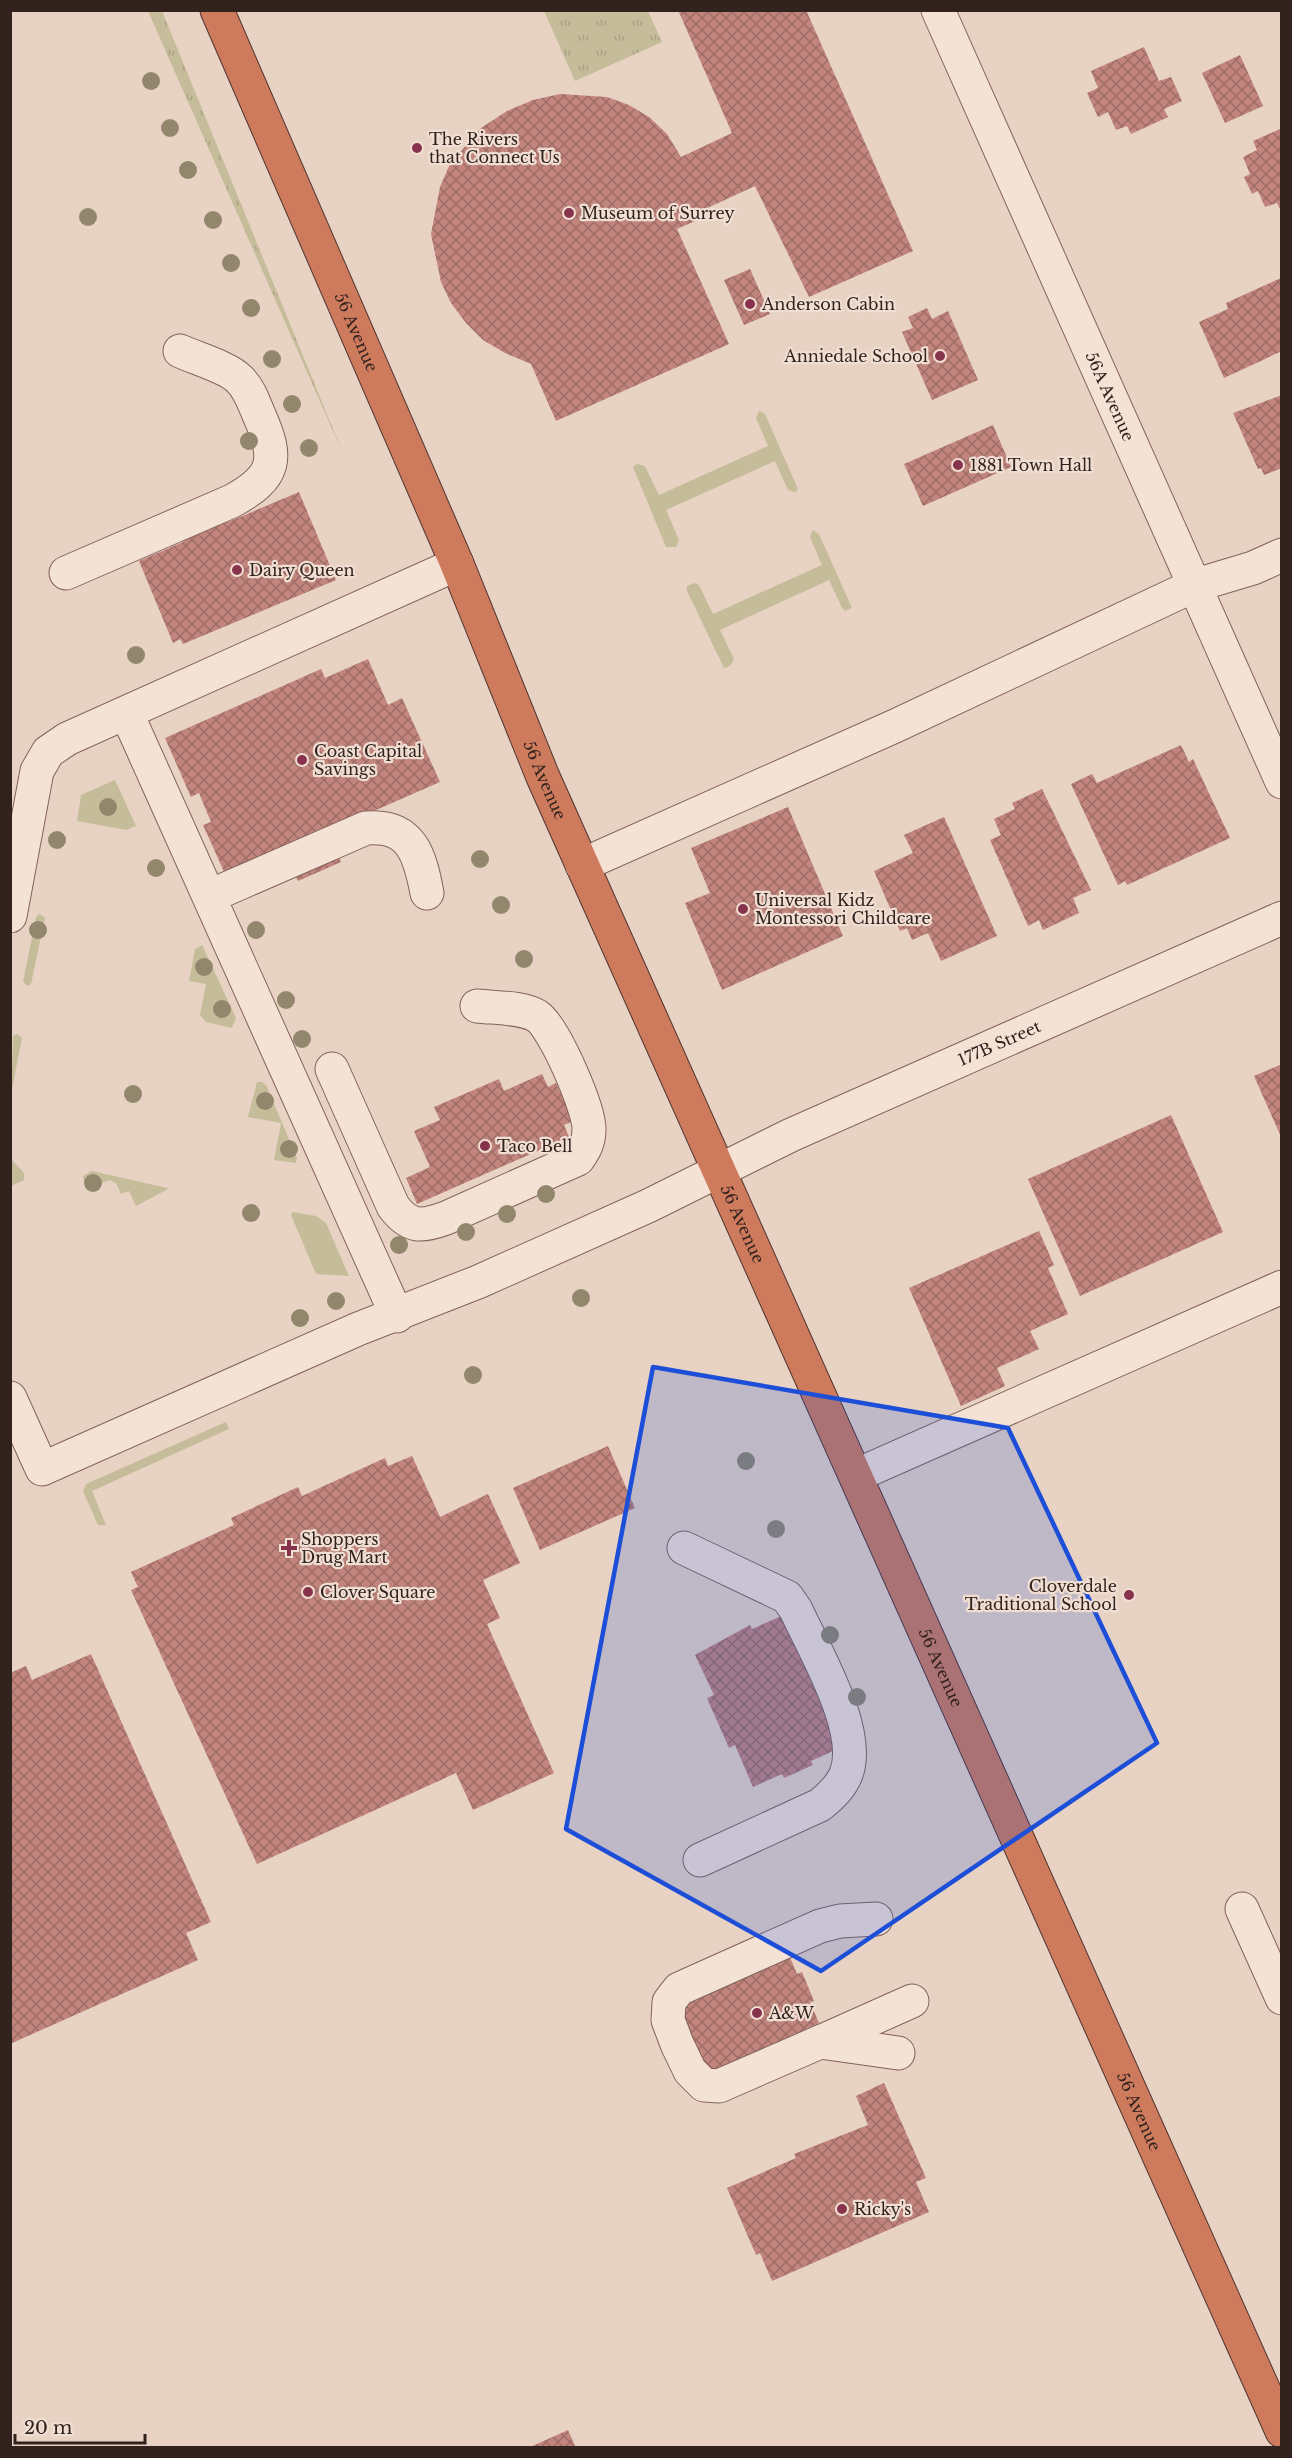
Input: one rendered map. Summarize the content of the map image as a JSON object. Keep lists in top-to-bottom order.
{
  "streets": {
    "highway": ["56 Avenue"],
    "street": ["56A Avenue", "177B Street"]
  },
  "crossings": [
    ["56 Avenue", "177B Street"]
  ],
  "places": {
    "other": [
      "The Rivers that Connect Us",
      "Museum of Surrey",
      "Anderson Cabin",
      "Anniedale School",
      "1881 Town Hall",
      "Dairy Queen",
      "Coast Capital Savings",
      "Universal Kidz Montessori Childcare",
      "Taco Bell",
      "Clover Square",
      "Cloverdale Traditional School",
      "A&W",
      "Ricky's"
    ],
    "health": ["Shoppers Drug Mart"]
  },
  "scale_bar": "20 m"
}
